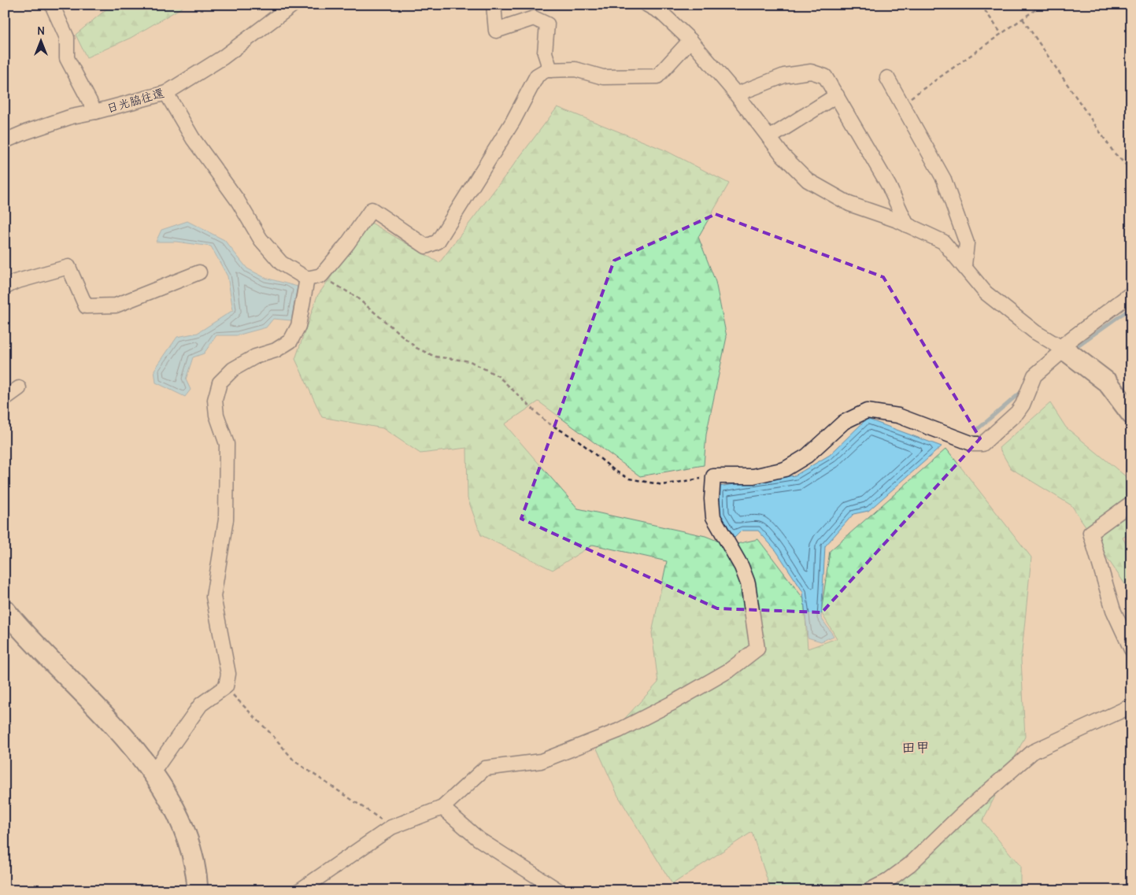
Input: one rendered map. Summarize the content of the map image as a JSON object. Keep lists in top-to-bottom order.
{
  "streets": {
    "street": ["日光脇往還"]
  },
  "districts": ["田甲"],
  "north": "top"
}
